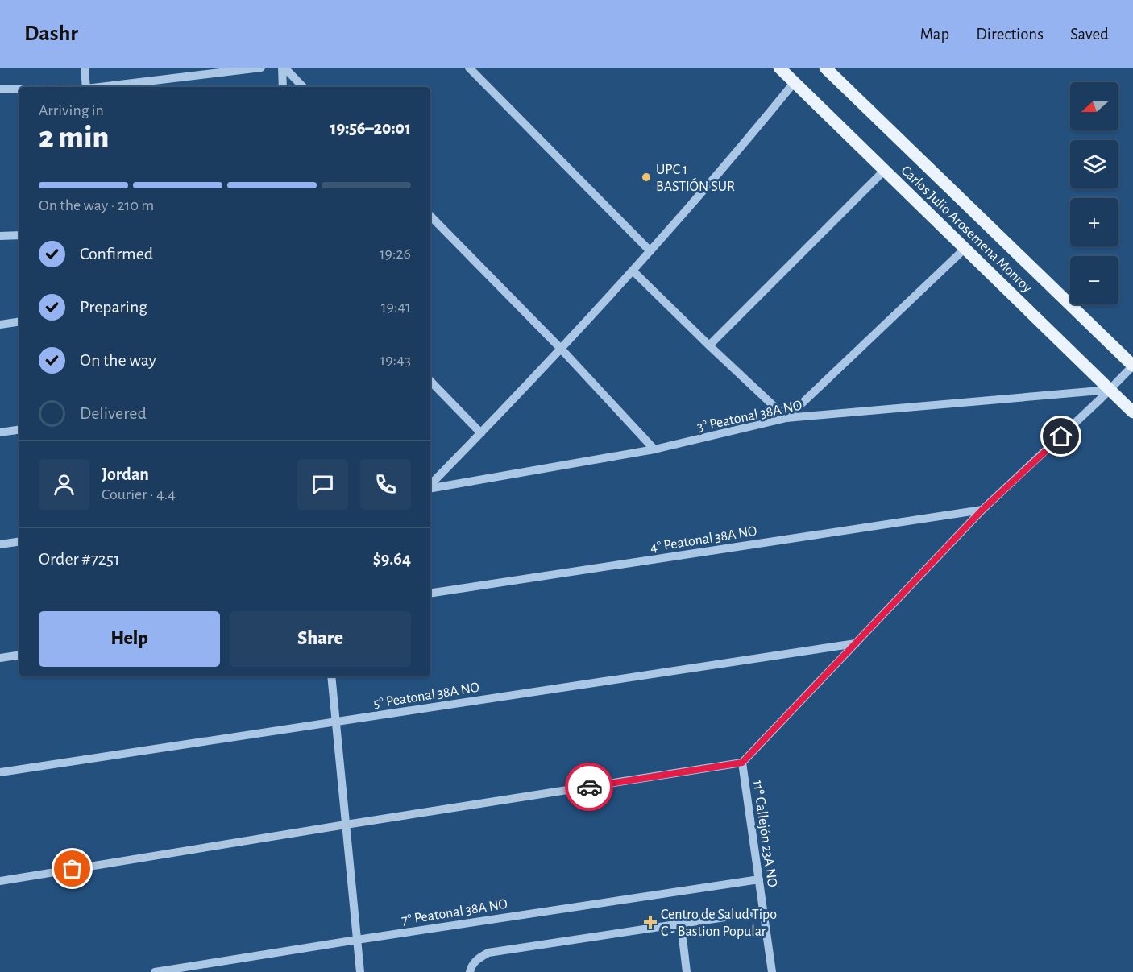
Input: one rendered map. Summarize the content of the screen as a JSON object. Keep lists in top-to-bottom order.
{
  "streets": {
    "main road": ["Carlos Julio Arosemena Monroy"],
    "street": [
      "3° Peatonal 38A NO",
      "4° Peatonal 38A NO",
      "5° Peatonal 38A NO",
      "11º Callejón 23A NO",
      "7° Peatonal 38A NO"
    ]
  },
  "crossings": [
    ["Carlos Julio Arosemena Monroy", "3° Peatonal 38A NO"],
    ["Carlos Julio Arosemena Monroy", "11º Callejón 23A NO"],
    ["3° Peatonal 38A NO", "11º Callejón 23A NO"],
    ["4° Peatonal 38A NO", "11º Callejón 23A NO"],
    ["5° Peatonal 38A NO", "11º Callejón 23A NO"],
    ["11º Callejón 23A NO", "7° Peatonal 38A NO"]
  ],
  "places": {
    "other": ["UPC 1 BASTIÓN SUR"],
    "health": ["Centro de Salud Tipo C - Bastion Popular"]
  },
  "north": "left",
  "page": {
    "header": "Dashr",
    "nav": ["Map", "Directions", "Saved"],
    "map_buttons": ["+", "−"],
    "heading": ["2 min", "Arriving in", "19:56–20:01"],
    "panel": [
      "Jordan",
      "Courier · 4.4",
      "Order #7251",
      "$9.64"
    ],
    "bar": "On the way · 210 m",
    "list": [
      ["Confirmed", "19:26"],
      ["Preparing", "19:41"],
      ["On the way", "19:43"],
      "Delivered"
    ],
    "buttons": ["Help", "Share"]
  }
}
